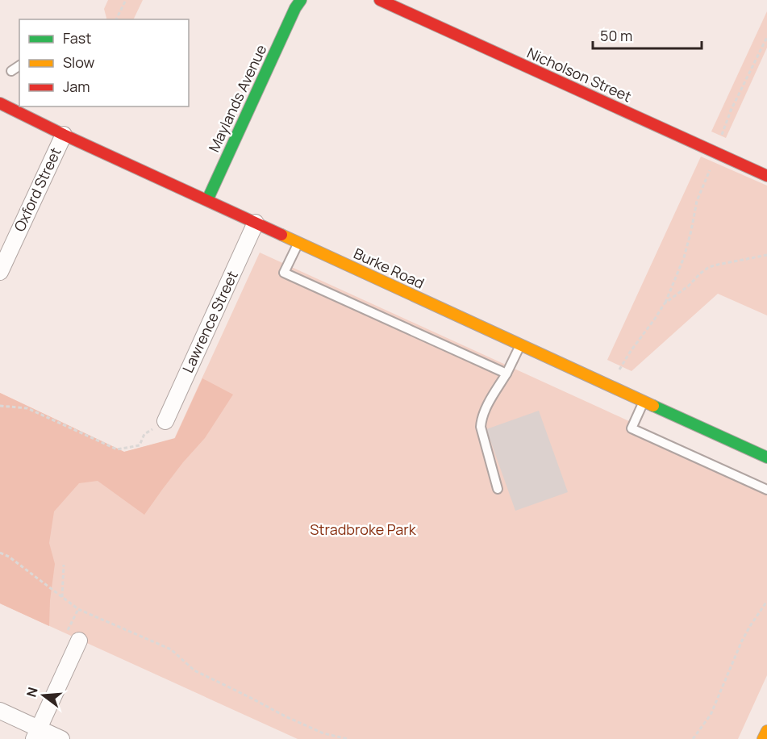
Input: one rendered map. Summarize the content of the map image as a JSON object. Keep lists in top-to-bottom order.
{
  "streets": {
    "main road": ["Nicholson Street", "Maylands Avenue", "Burke Road"],
    "street": ["Oxford Street", "Lawrence Street"]
  },
  "crossings": [
    ["Maylands Avenue", "Burke Road"],
    ["Oxford Street", "Burke Road"],
    ["Burke Road", "Lawrence Street"]
  ],
  "parks": ["Stradbroke Park"],
  "legend": ["Fast", "Slow", "Jam"],
  "scale_bar": "50 m",
  "north": "left"
}
